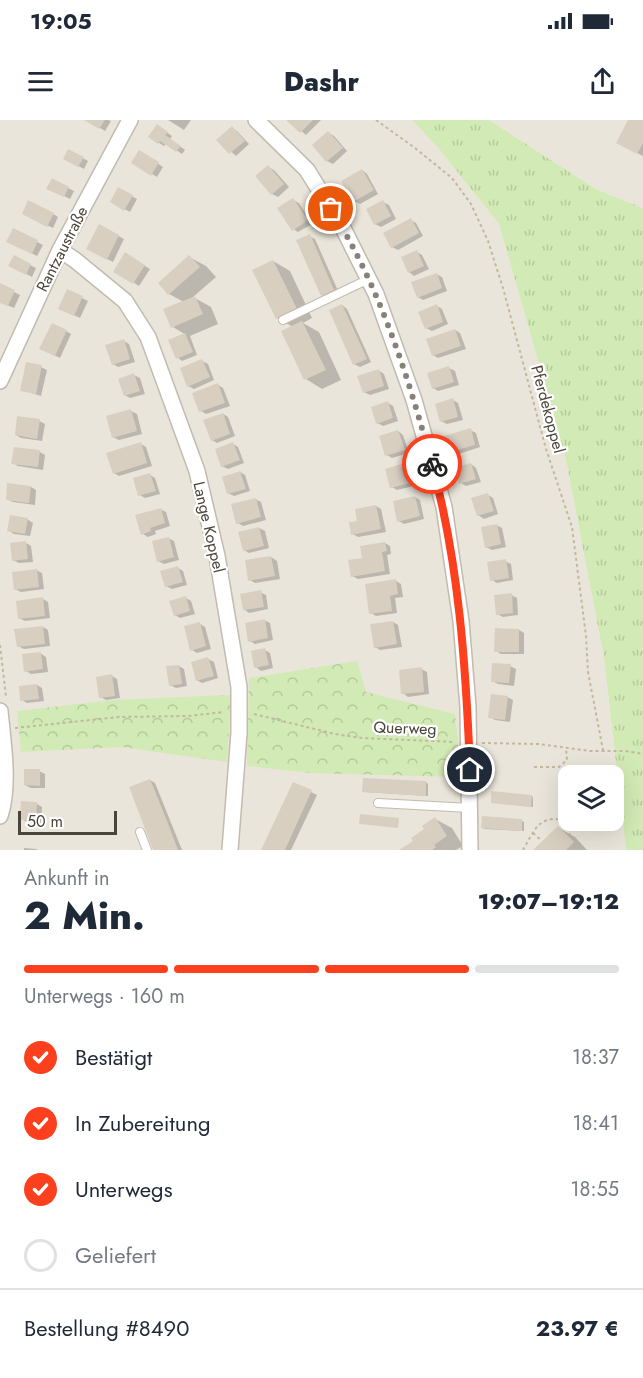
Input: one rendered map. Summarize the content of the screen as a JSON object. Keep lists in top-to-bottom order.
{
  "streets": {
    "street": ["Rantzaustraße", "Lange Koppel"],
    "path": ["Pferdekoppel", "Querweg"]
  },
  "crossings": [
    ["Rantzaustraße", "Lange Koppel"],
    ["Pferdekoppel", "Querweg"],
    ["Lange Koppel", "Querweg"]
  ],
  "scale_bar": "50 m",
  "page": {
    "status": "19:05",
    "header": "Dashr",
    "scale": "50 m",
    "heading": ["2 Min.", "Ankunft in", "19:07–19:12"],
    "panel": ["Bestellung #8490", "23.97 €"],
    "bar": "Unterwegs · 160 m",
    "list": [
      ["Bestätigt", "18:37"],
      ["In Zubereitung", "18:41"],
      ["Unterwegs", "18:55"],
      "Geliefert"
    ]
  }
}
